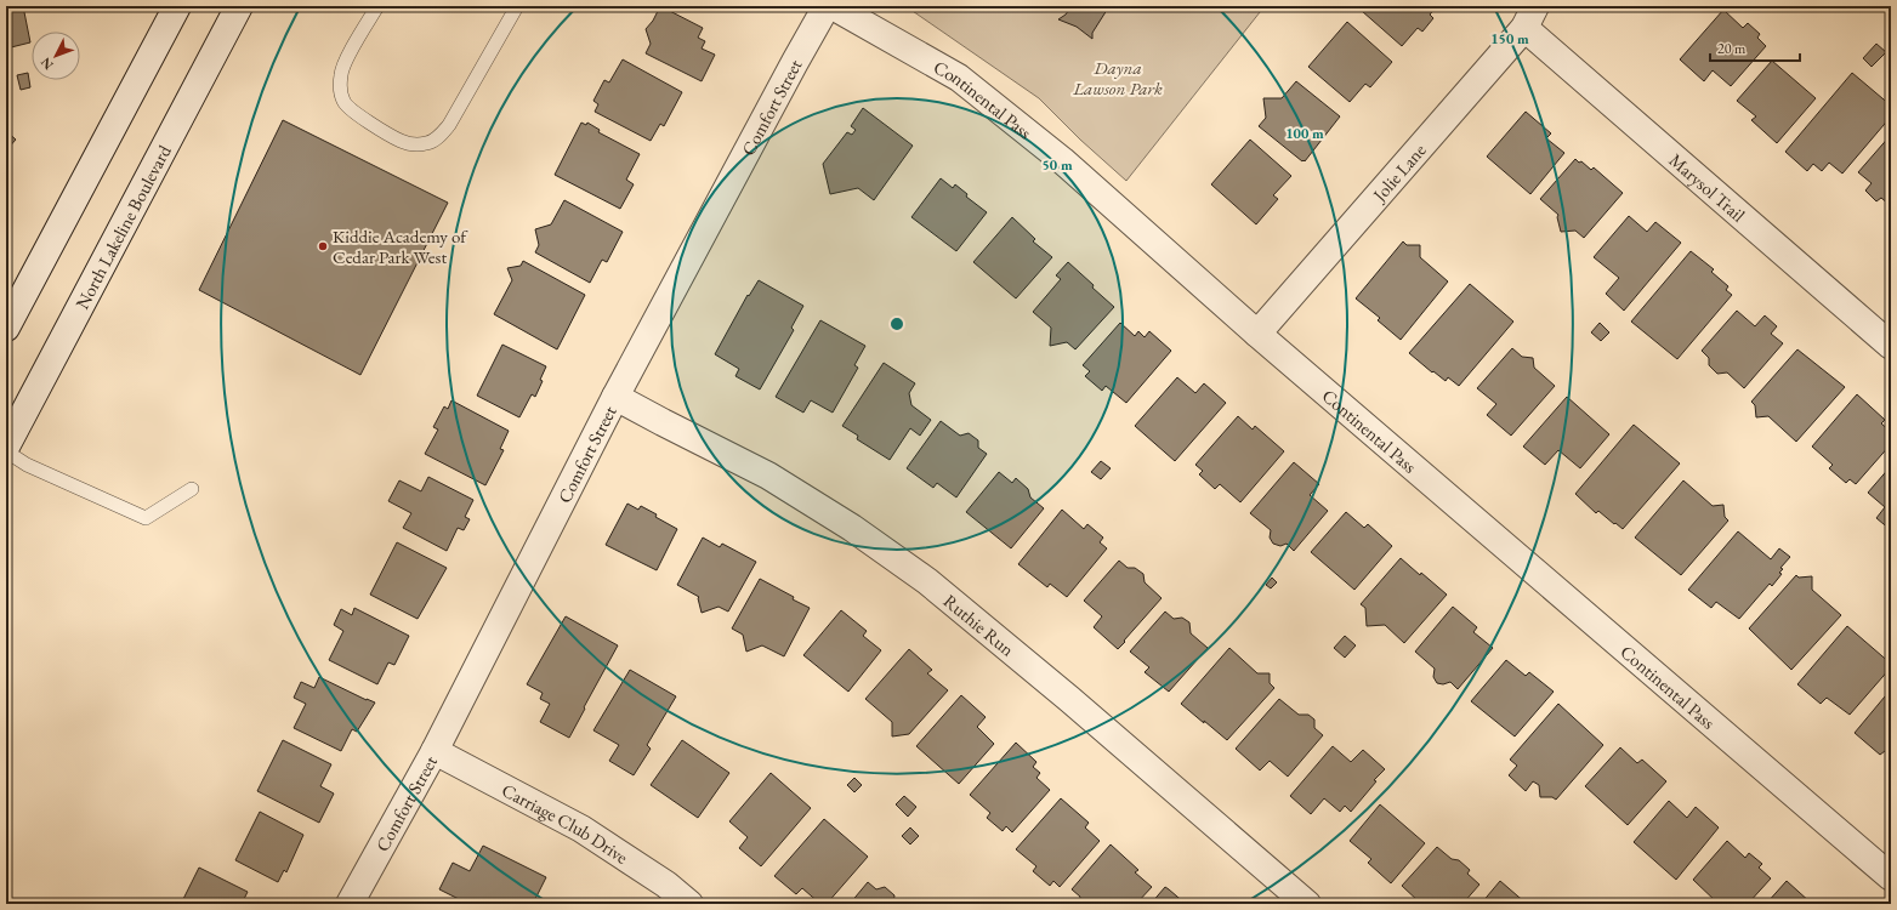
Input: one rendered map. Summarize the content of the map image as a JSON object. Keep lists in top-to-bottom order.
{
  "streets": {
    "street": [
      "Continental Pass",
      "Comfort Street",
      "Jolie Lane",
      "Marysol Trail",
      "North Lakeline Boulevard",
      "Ruthie Run",
      "Carriage Club Drive"
    ]
  },
  "crossings": [
    ["Continental Pass", "Jolie Lane"],
    ["Comfort Street", "Ruthie Run"],
    ["Comfort Street", "Carriage Club Drive"],
    ["Jolie Lane", "Marysol Trail"]
  ],
  "parks": ["Dayna Lawson Park"],
  "places": ["Kiddie Academy of Cedar Park West"],
  "scale_bar": "20 m",
  "north": "bottom left",
  "rings": ["150 m", "100 m", "50 m"]
}
